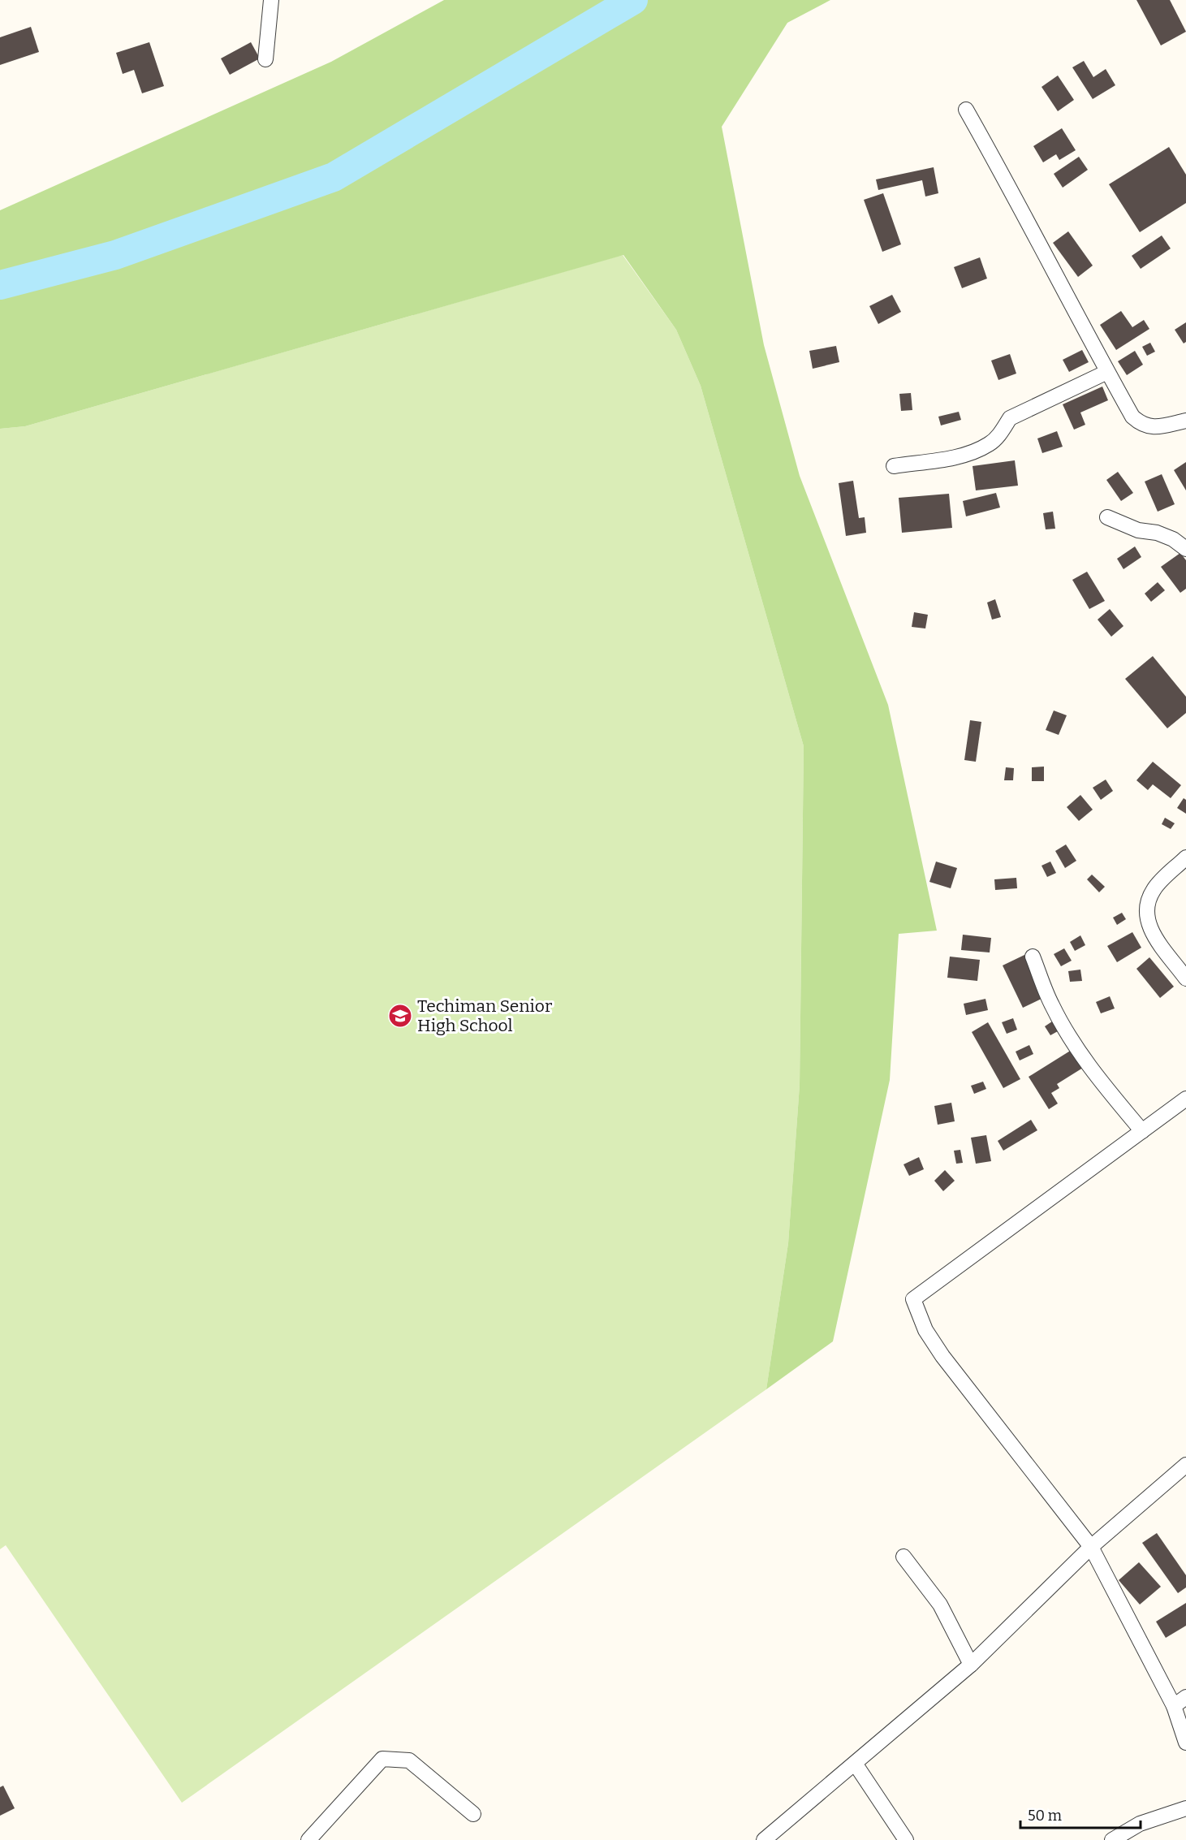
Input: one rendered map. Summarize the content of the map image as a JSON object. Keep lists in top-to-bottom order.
{
  "places": {
    "school or university": ["Techiman Senior High School"]
  },
  "scale_bar": "50 m"
}
